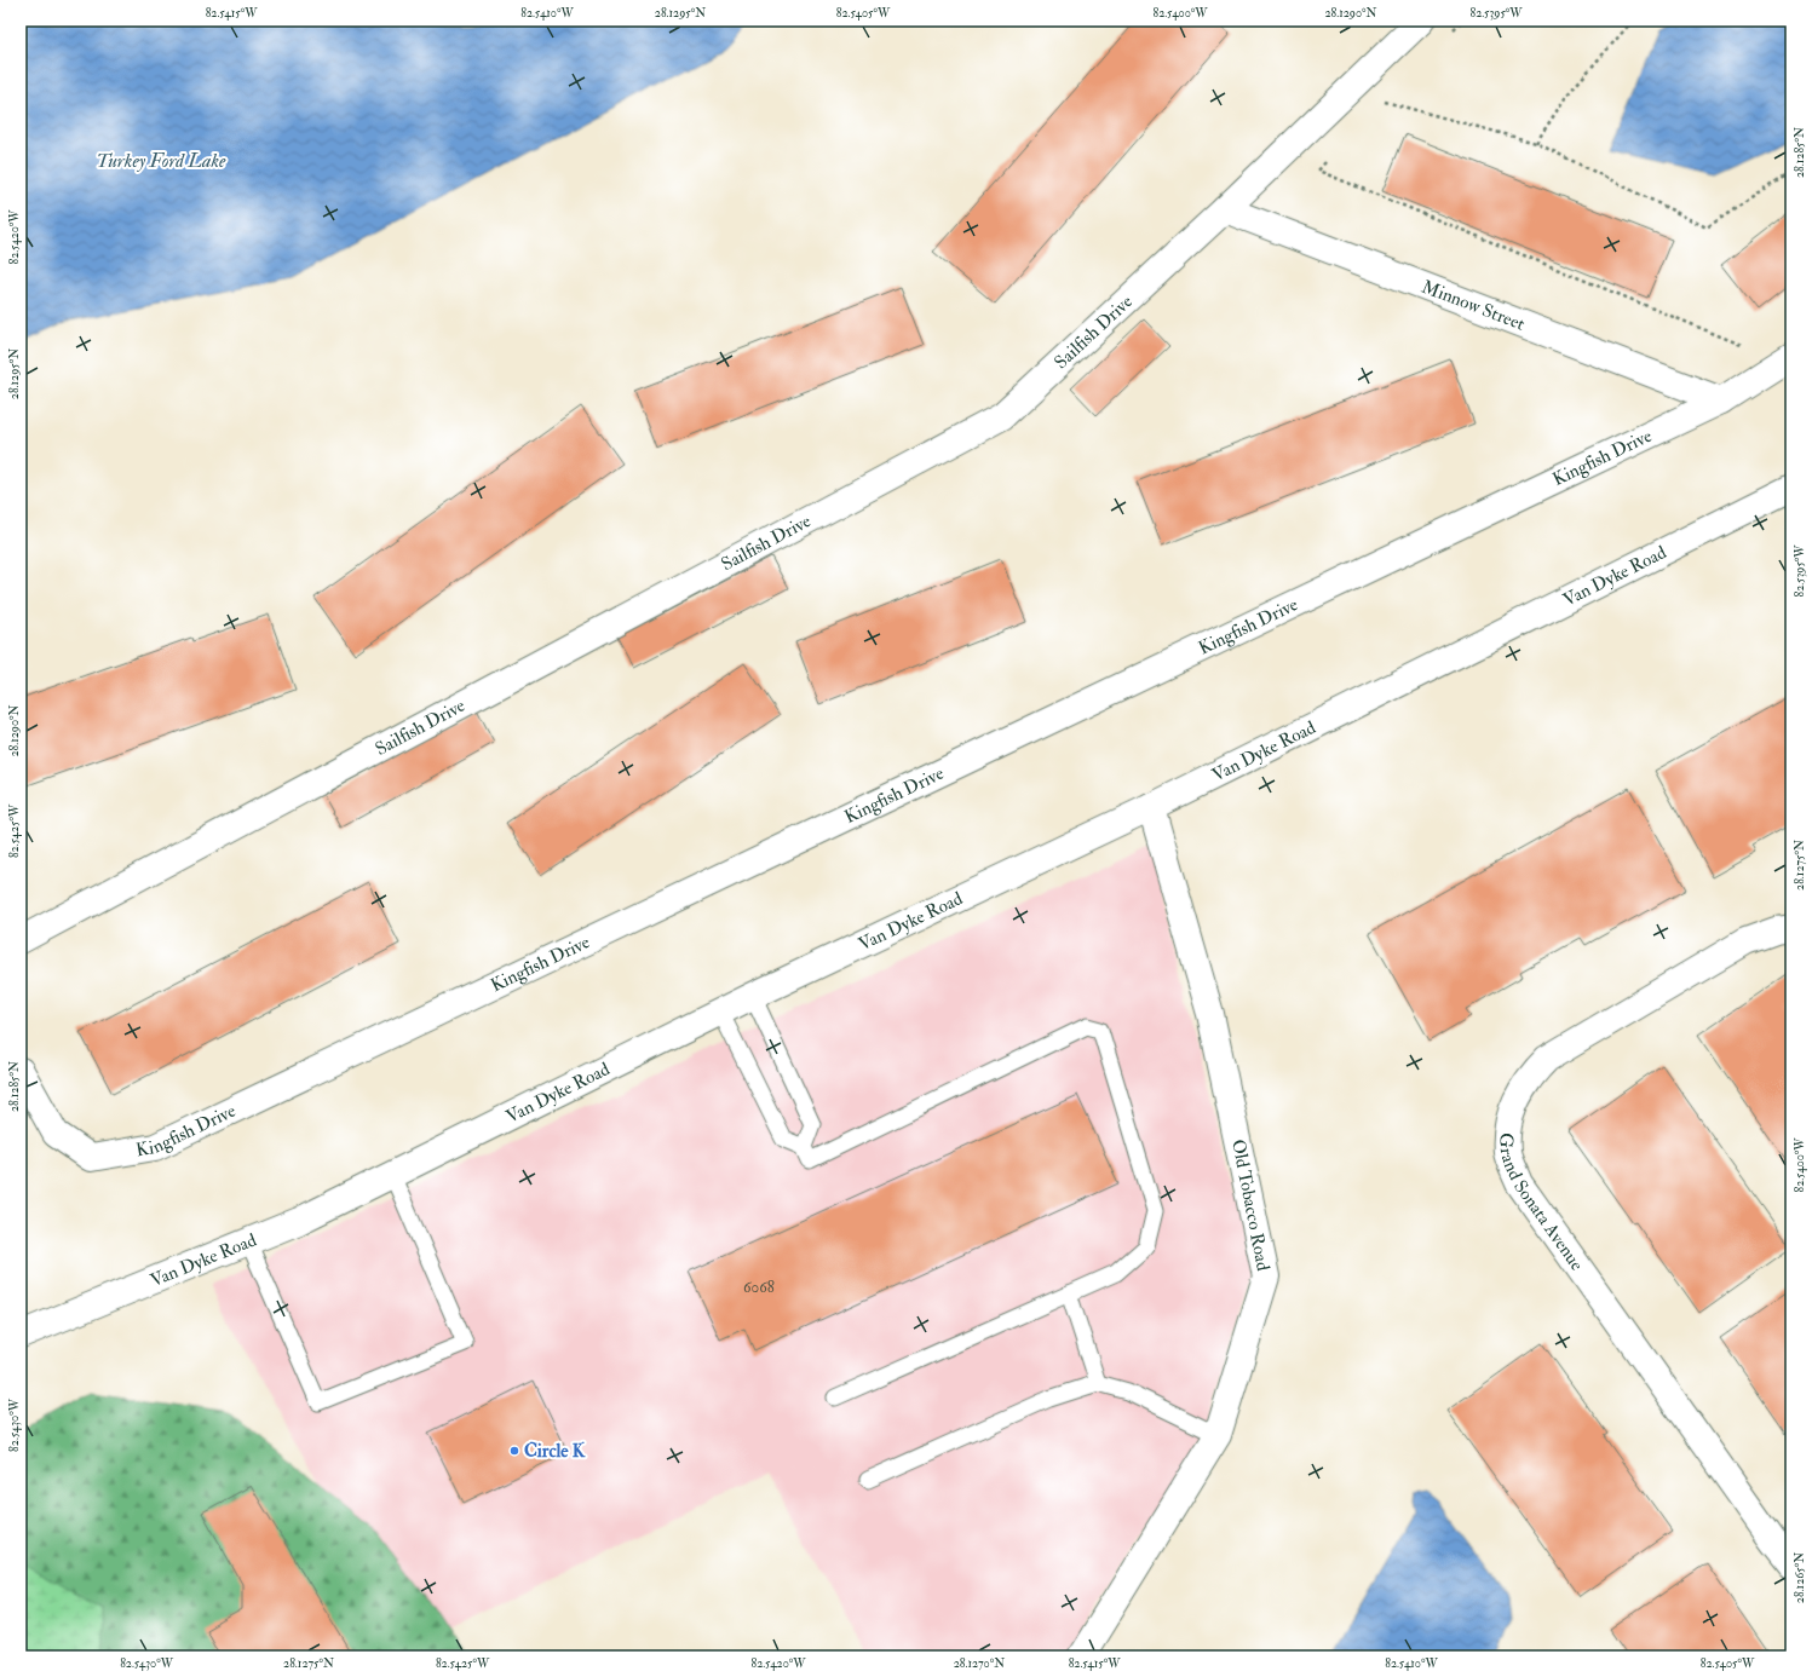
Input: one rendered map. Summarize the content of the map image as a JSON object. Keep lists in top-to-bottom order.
{
  "streets": {
    "street": [
      "Minnow Street",
      "Sailfish Drive",
      "Kingfish Drive",
      "Van Dyke Road",
      "Grand Sonata Avenue",
      "Old Tobacco Road"
    ]
  },
  "crossings": [
    ["Minnow Street", "Sailfish Drive"],
    ["Minnow Street", "Kingfish Drive"],
    ["Van Dyke Road", "Old Tobacco Road"]
  ],
  "water": ["Turkey Ford Lake"],
  "places": ["Circle K"],
  "house_numbers": ["6068"],
  "coordinates": [
    "82.5415°W",
    "82.5410°W",
    "28.1295°N",
    "82.5405°W",
    "82.5400°W",
    "28.1290°N",
    "82.5395°W",
    "28.1285°N",
    "82.5420°W",
    "82.5425°W",
    "28.1275°N",
    "82.5430°W",
    "28.1265°N",
    "28.1270°N"
  ]
}
